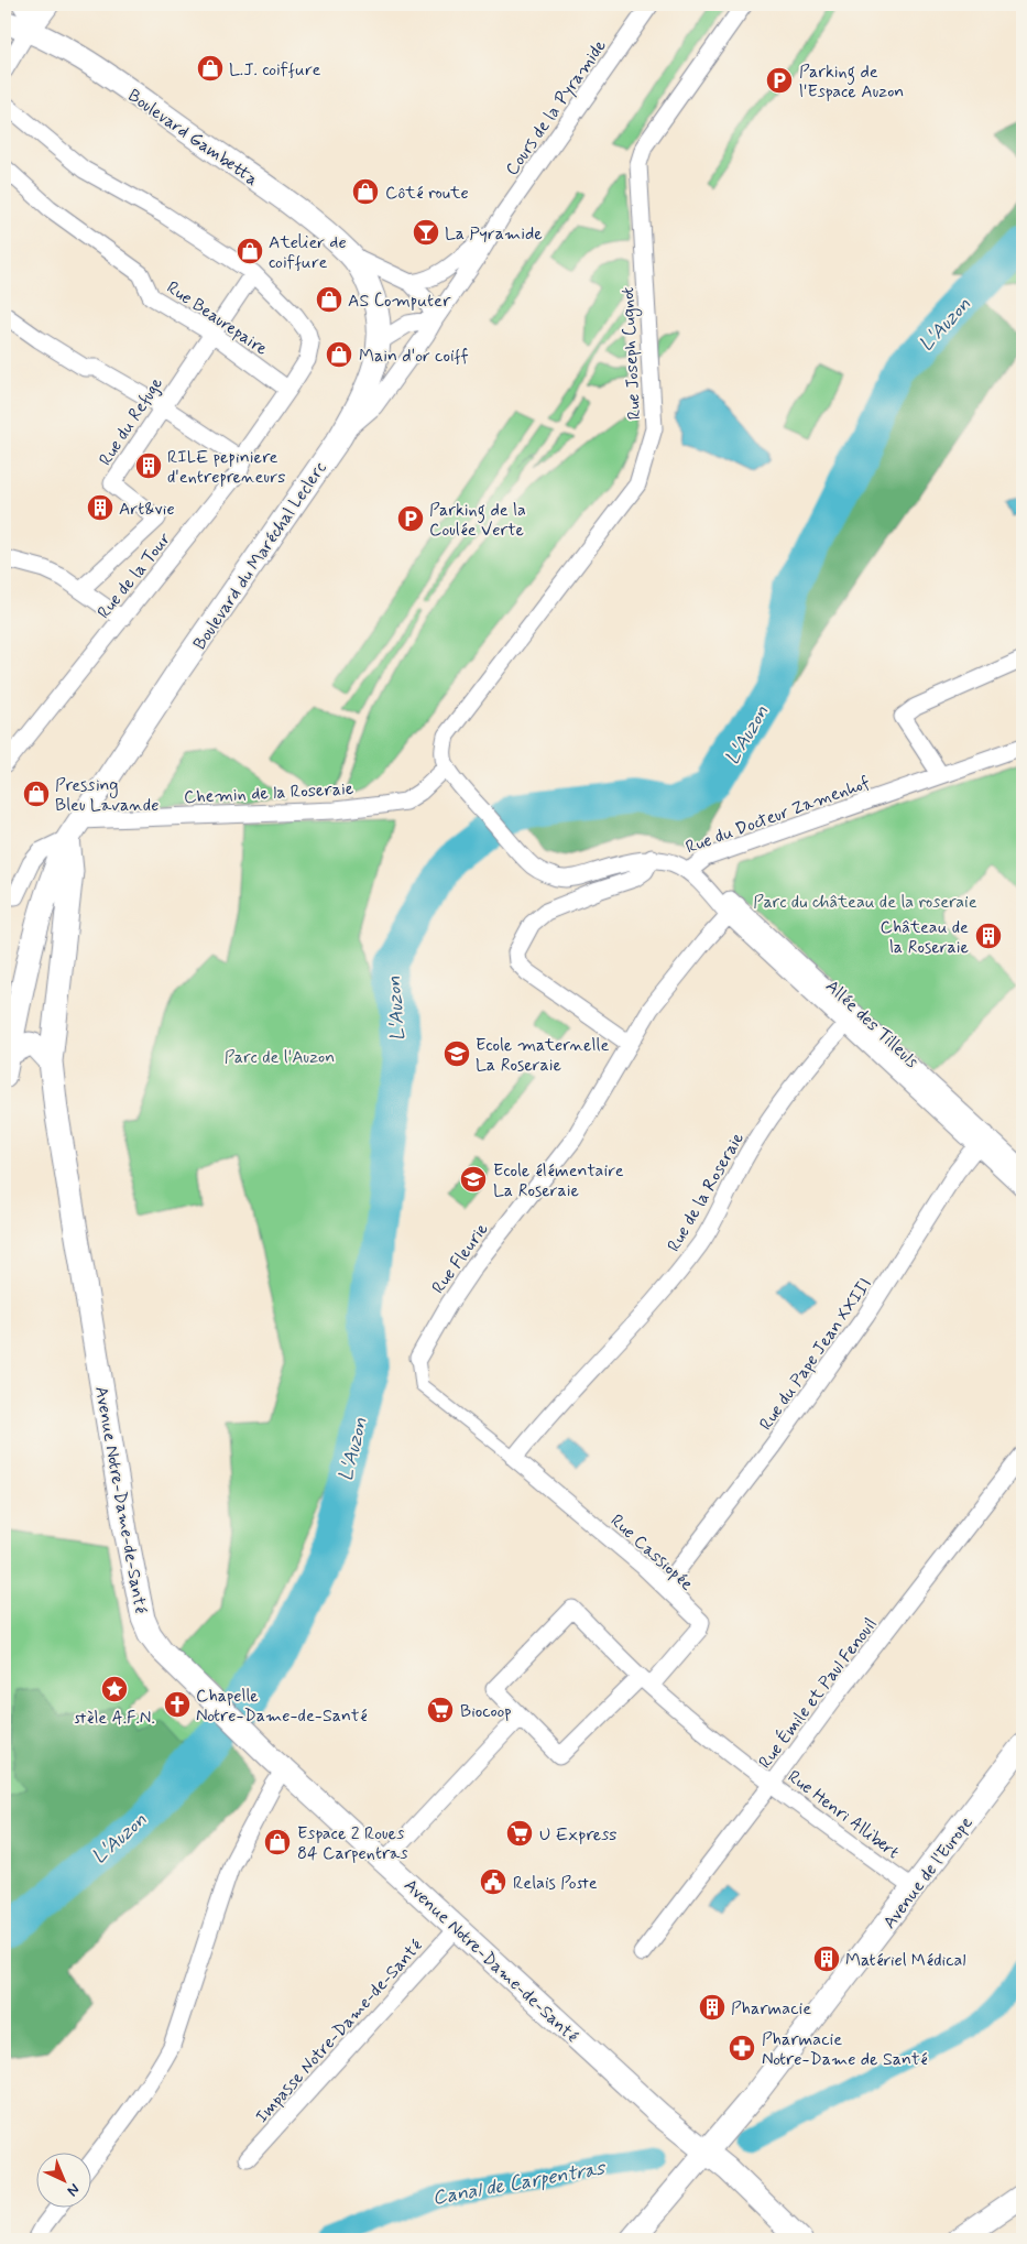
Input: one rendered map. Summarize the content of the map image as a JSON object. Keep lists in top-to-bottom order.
{
  "streets": {
    "main road": [
      "Boulevard Gambetta",
      "Boulevard du Maréchal Leclerc",
      "Avenue Notre-Dame-de-Santé",
      "Avenue de l'Europe"
    ],
    "street": [
      "Cours de la Pyramide",
      "Rue Beaurepaire",
      "Rue Joseph Cugnot",
      "Rue du Refuge",
      "Rue de la Tour",
      "Chemin de la Roseraie",
      "Rue du Docteur Zamenhof",
      "Allée des Tilleuls",
      "Rue de la Roseraie",
      "Rue Fleurie",
      "Rue du Pape Jean XXIII",
      "Rue Cassiopée",
      "Rue Émile et Paul Fenouil",
      "Rue Henri Allibert",
      "Impasse Notre-Dame-de-Santé"
    ]
  },
  "crossings": [
    ["Boulevard Gambetta", "Boulevard du Maréchal Leclerc"],
    ["Rue Beaurepaire", "Rue du Refuge"],
    ["Rue Beaurepaire", "Rue de la Tour"],
    ["Rue Joseph Cugnot", "Chemin de la Roseraie"],
    ["Rue Joseph Cugnot", "Rue du Docteur Zamenhof"],
    ["Rue du Refuge", "Rue de la Tour"],
    ["Boulevard du Maréchal Leclerc", "Chemin de la Roseraie"],
    ["Boulevard du Maréchal Leclerc", "Avenue Notre-Dame-de-Santé"],
    ["Chemin de la Roseraie", "Rue du Docteur Zamenhof"],
    ["Chemin de la Roseraie", "Avenue Notre-Dame-de-Santé"],
    ["Rue du Docteur Zamenhof", "Allée des Tilleuls"],
    ["Allée des Tilleuls", "Rue de la Roseraie"],
    ["Allée des Tilleuls", "Rue Fleurie"],
    ["Allée des Tilleuls", "Rue du Pape Jean XXIII"],
    ["Rue de la Roseraie", "Rue Fleurie"],
    ["Rue de la Roseraie", "Rue Cassiopée"],
    ["Rue Fleurie", "Rue Cassiopée"],
    ["Rue du Pape Jean XXIII", "Rue Cassiopée"],
    ["Avenue Notre-Dame-de-Santé", "Avenue de l'Europe"],
    ["Avenue Notre-Dame-de-Santé", "Impasse Notre-Dame-de-Santé"],
    ["Rue Cassiopée", "Rue Henri Allibert"],
    ["Rue Émile et Paul Fenouil", "Rue Henri Allibert"],
    ["Rue Henri Allibert", "Avenue de l'Europe"]
  ],
  "water": ["L'Auzon", "Canal de Carpentras"],
  "parks": ["Parc du château de la roseraie", "Parc de l'Auzon"],
  "places": {
    "shop": [
      "L.J. coiffure",
      "Côté route",
      "Atelier de coiffure",
      "AS Computer",
      "Main d'or coiff",
      "Pressing Bleu Lavande",
      "Espace 2 Roues 84 Carpentras"
    ],
    "parking": ["Parking de l'Espace Auzon", "Parking de la Coulée Verte"],
    "bar": ["La Pyramide"],
    "building": [
      "RILE pepiniere d'entrepreneurs",
      "Art&vie",
      "Château de la Roseraie",
      "Matériel Médical",
      "Pharmacie"
    ],
    "school or university": ["Ecole maternelle La Roseraie", "Ecole élémentaire La Roseraie"],
    "place": ["stèle A.F.N."],
    "church": ["Chapelle Notre-Dame-de-Santé"],
    "supermarket": ["Biocoop", "U Express"],
    "public building": ["Relais Poste"],
    "pharmacy": ["Pharmacie Notre-Dame de Santé"]
  },
  "north": "bottom right"
}
